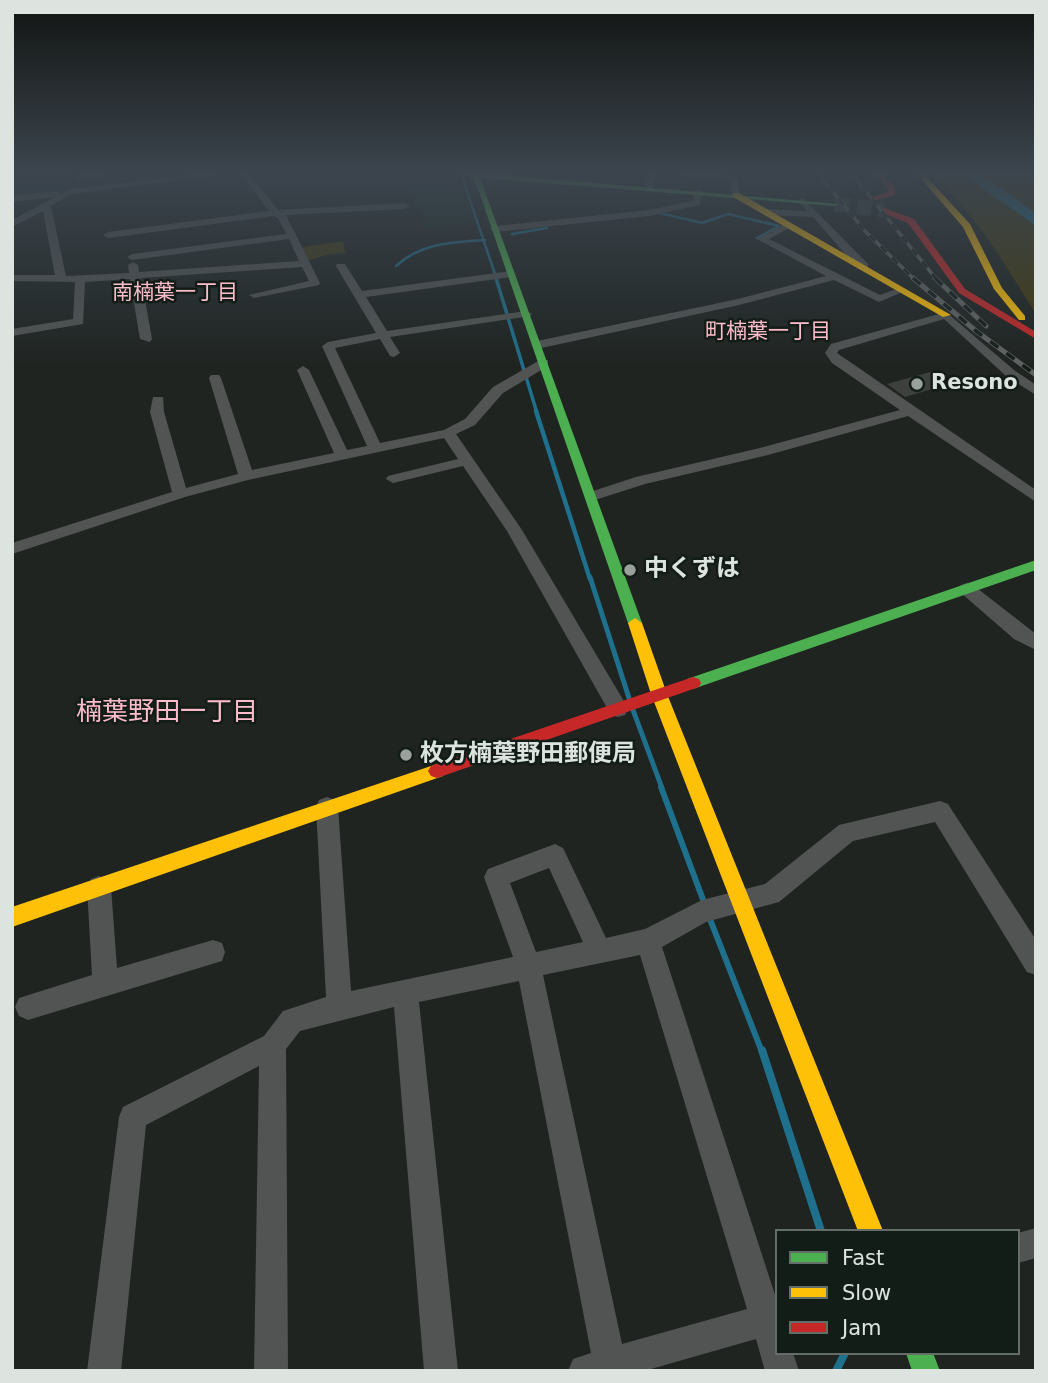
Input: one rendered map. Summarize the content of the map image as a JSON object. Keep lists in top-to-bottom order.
{
  "districts": ["南楠葉一丁目", "町楠葉一丁目", "楠葉野田一丁目"],
  "places": ["Resono", "中くずは", "枚方楠葉野田郵便局"],
  "legend": ["Fast", "Slow", "Jam"]
}
